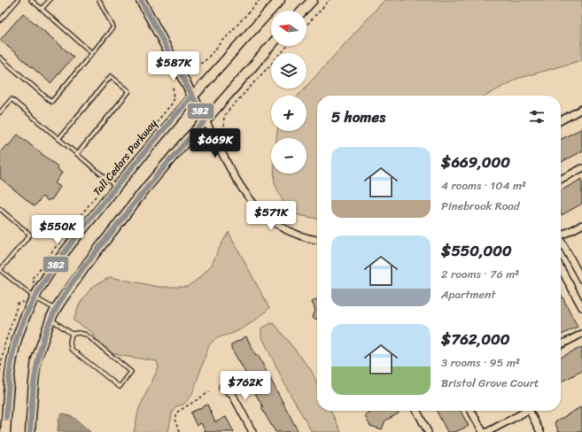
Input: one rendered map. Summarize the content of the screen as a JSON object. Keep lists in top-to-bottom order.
{
  "streets": {
    "main road": ["Tall Cedars Parkway"]
  },
  "lines": ["transit line 382"],
  "north": "left",
  "page": {
    "map_buttons": ["+", "−"],
    "price": [
      "$587K",
      "$669K",
      "$571K",
      "$550K",
      "$762K"
    ],
    "heading": "5 homes",
    "list": [
      {
        "name": "$669,000",
        "note": "4 rooms · 104 m² · Pinebrook Road"
      },
      {
        "name": "$550,000",
        "note": "2 rooms · 76 m² · Apartment"
      },
      {
        "name": "$762,000",
        "note": "3 rooms · 95 m² · Bristol Grove Court"
      }
    ]
  }
}
